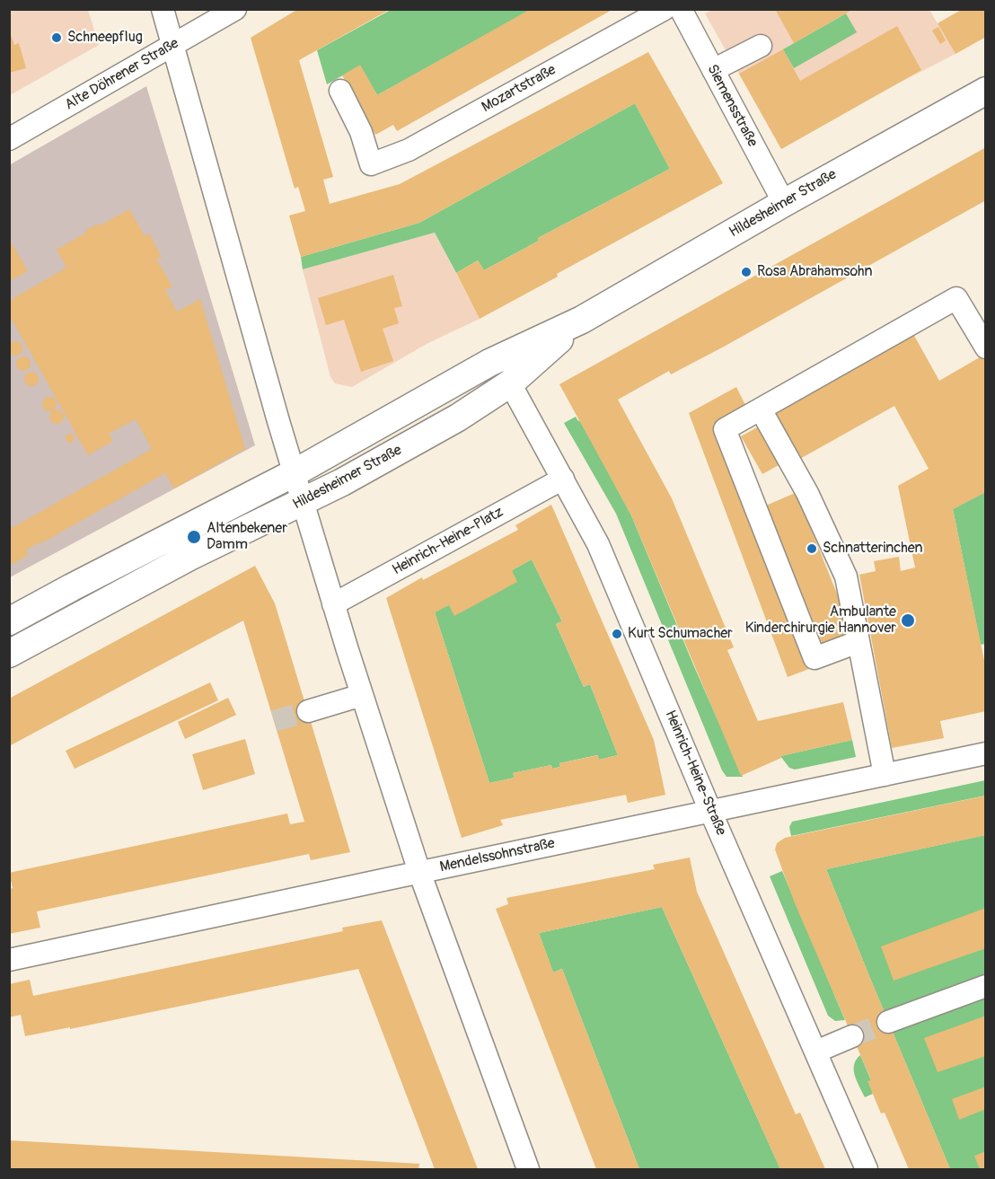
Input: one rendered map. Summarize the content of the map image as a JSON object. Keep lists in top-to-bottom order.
{
  "streets": {
    "main road": ["Hildesheimer Straße"],
    "street": [
      "Alte Döhrener Straße",
      "Mozartstraße",
      "Siemensstraße",
      "Heinrich-Heine-Platz",
      "Heinrich-Heine-Straße",
      "Mendelssohnstraße"
    ]
  },
  "crossings": [
    ["Siemensstraße", "Hildesheimer Straße"],
    ["Hildesheimer Straße", "Heinrich-Heine-Straße"],
    ["Heinrich-Heine-Platz", "Heinrich-Heine-Straße"],
    ["Heinrich-Heine-Straße", "Mendelssohnstraße"]
  ],
  "places": [
    "Schneepflug",
    "Rosa Abrahamsohn",
    "Altenbekener Damm",
    "Schnatterinchen",
    "Ambulante Kinderchirurgie Hannover",
    "Kurt Schumacher"
  ]
}
